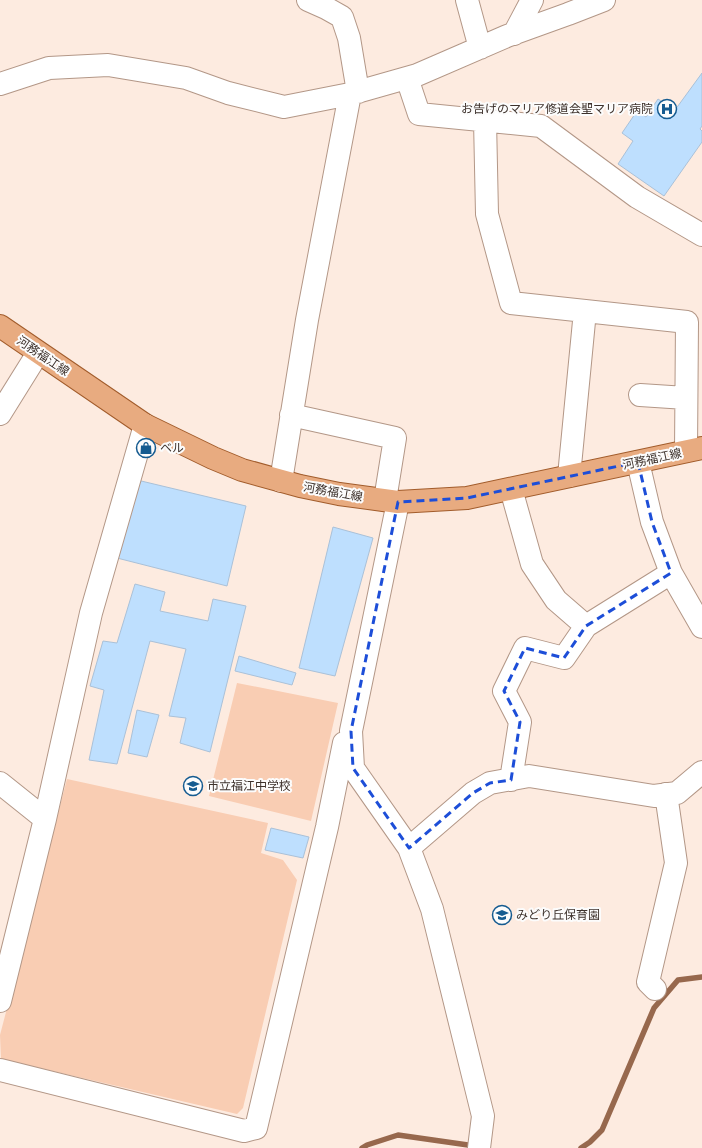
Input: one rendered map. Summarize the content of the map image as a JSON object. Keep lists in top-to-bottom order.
{
  "streets": {
    "main road": ["河務福江線"]
  },
  "places": {
    "hospital": ["お告げのマリア修道会聖マリア病院"],
    "shop": ["ベル"],
    "school or university": ["市立福江中学校", "みどり丘保育園"]
  }
}
